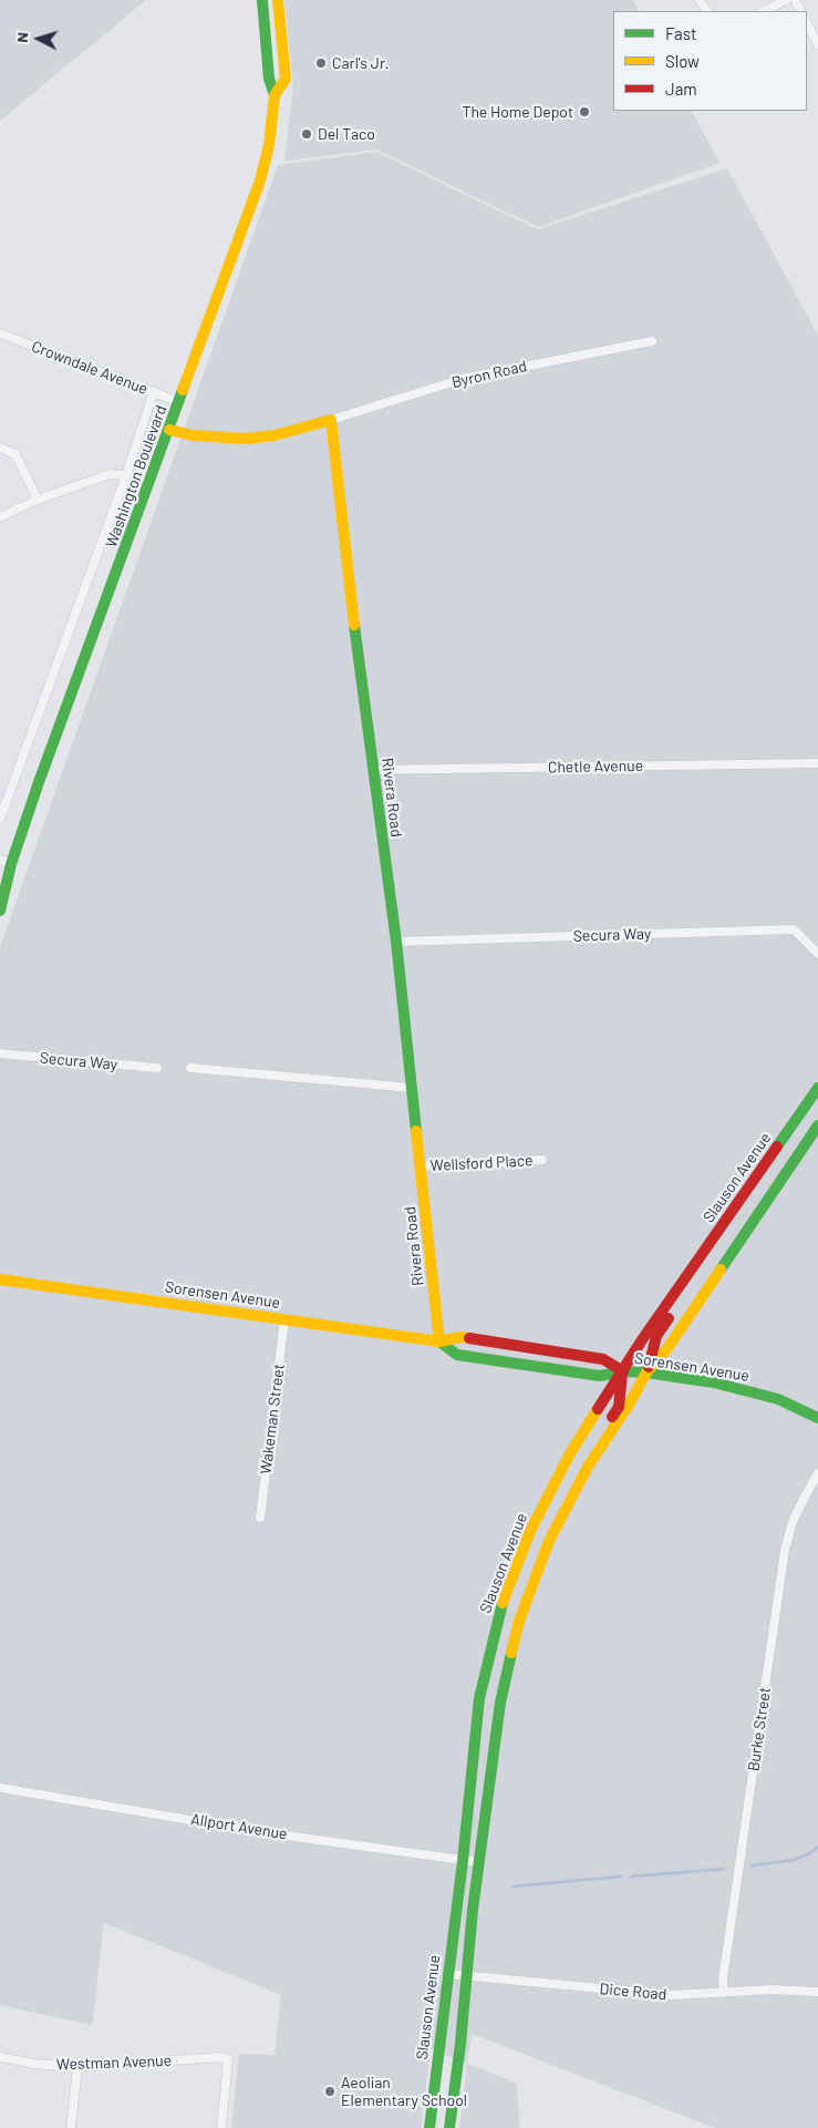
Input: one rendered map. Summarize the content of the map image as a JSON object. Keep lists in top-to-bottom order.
{
  "streets": {
    "main road": [
      "Washington Boulevard",
      "Rivera Road",
      "Slauson Avenue",
      "Sorensen Avenue"
    ],
    "street": [
      "Crowndale Avenue",
      "Byron Road",
      "Chetle Avenue",
      "Secura Way",
      "Wellsford Place",
      "Wakeman Street",
      "Burke Street",
      "Allport Avenue",
      "Dice Road",
      "Westman Avenue"
    ]
  },
  "crossings": [
    ["Crowndale Avenue", "Washington Boulevard"],
    ["Byron Road", "Rivera Road"],
    ["Chetle Avenue", "Rivera Road"],
    ["Rivera Road", "Secura Way"],
    ["Rivera Road", "Wellsford Place"],
    ["Rivera Road", "Sorensen Avenue"],
    ["Slauson Avenue", "Sorensen Avenue"],
    ["Slauson Avenue", "Allport Avenue"],
    ["Slauson Avenue", "Dice Road"],
    ["Sorensen Avenue", "Wakeman Street"],
    ["Burke Street", "Dice Road"]
  ],
  "places": [
    "Carl's Jr.",
    "The Home Depot",
    "Del Taco",
    "Aeolian Elementary School"
  ],
  "legend": ["Fast", "Slow", "Jam"],
  "north": "left"
}
